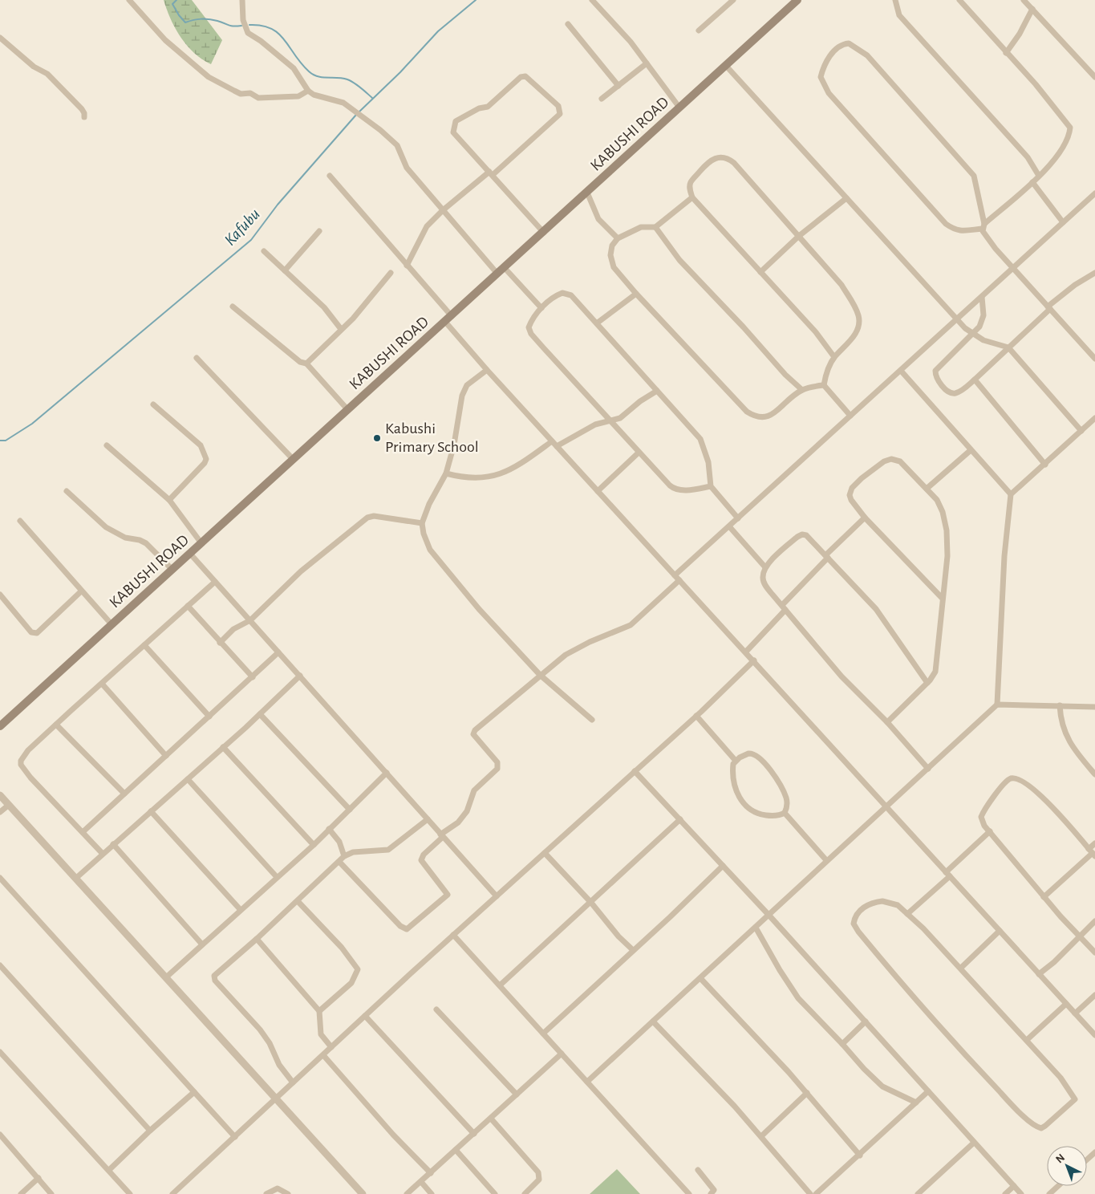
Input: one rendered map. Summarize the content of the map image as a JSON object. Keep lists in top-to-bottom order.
{
  "streets": {
    "main road": ["KABUSHI ROAD"]
  },
  "water": ["Kafubu"],
  "places": ["Kabushi Primary School"],
  "north": "top left"
}
